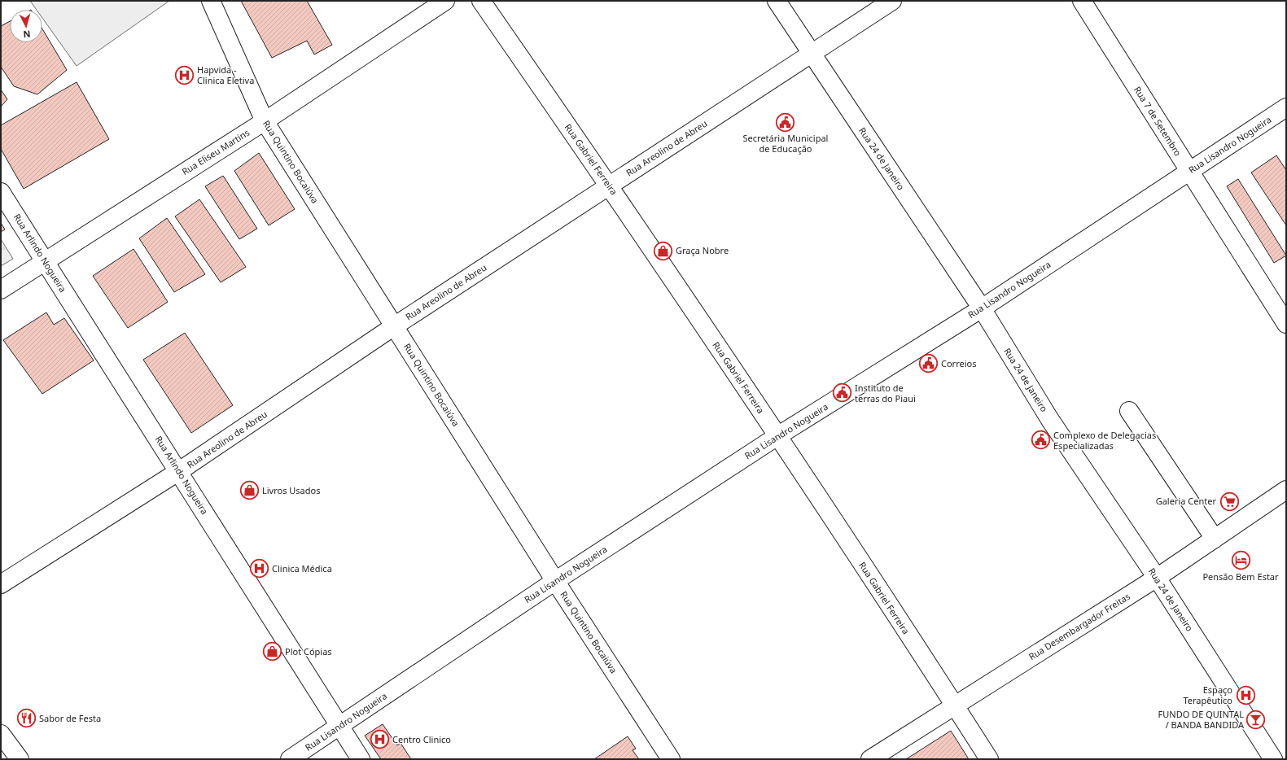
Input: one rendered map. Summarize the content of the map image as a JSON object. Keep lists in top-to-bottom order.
{
  "streets": {
    "street": [
      "Rua 7 de Setembro",
      "Rua Lisandro Nogueira",
      "Rua Areolino de Abreu",
      "Rua Eliseu Martins",
      "Rua 24 de Janeiro",
      "Rua Gabriel Ferreira",
      "Rua Quintino Bocaiúva",
      "Rua Arlindo Nogueira",
      "Rua Desembargador Freitas"
    ]
  },
  "crossings": [
    ["Rua 7 de Setembro", "Rua Lisandro Nogueira"],
    ["Rua Lisandro Nogueira", "Rua 24 de Janeiro"],
    ["Rua Lisandro Nogueira", "Rua Gabriel Ferreira"],
    ["Rua Lisandro Nogueira", "Rua Quintino Bocaiúva"],
    ["Rua Lisandro Nogueira", "Rua Arlindo Nogueira"],
    ["Rua Areolino de Abreu", "Rua 24 de Janeiro"],
    ["Rua Areolino de Abreu", "Rua Gabriel Ferreira"],
    ["Rua Areolino de Abreu", "Rua Quintino Bocaiúva"],
    ["Rua Areolino de Abreu", "Rua Arlindo Nogueira"],
    ["Rua Eliseu Martins", "Rua Quintino Bocaiúva"],
    ["Rua Eliseu Martins", "Rua Arlindo Nogueira"],
    ["Rua 24 de Janeiro", "Rua Desembargador Freitas"],
    ["Rua Gabriel Ferreira", "Rua Desembargador Freitas"]
  ],
  "places": {
    "hospital": [
      "Hapvida - Clinica Eletiva",
      "Clinica Médica",
      "Espaço Terapêutico",
      "Centro Clinico"
    ],
    "public building": [
      "Secretária Municipal de Educação",
      "Correios",
      "Instituto de terras do Piaui",
      "Complexo de Delegacias Especializadas"
    ],
    "shop": ["Graça Nobre", "Livros Usados", "Plot Cópias"],
    "supermarket": ["Galeria Center"],
    "hotel": ["Pensão Bem Estar"],
    "restaurant": ["Sabor de Festa"],
    "bar": ["FUNDO DE QUINTAL / BANDA BANDIDA"]
  },
  "north": "bottom"
}
